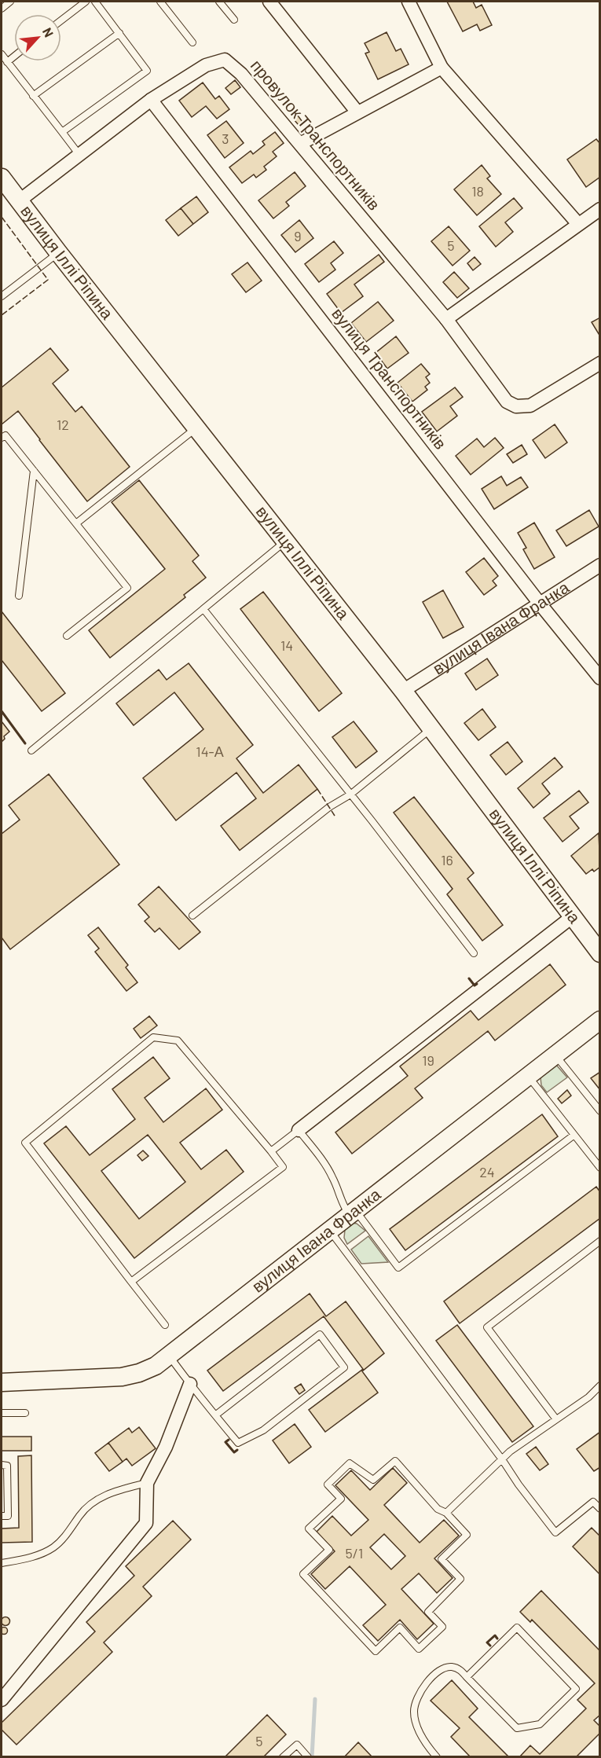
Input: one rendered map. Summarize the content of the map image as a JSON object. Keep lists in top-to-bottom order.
{
  "streets": {
    "main road": ["вулиця Іллі Ріпина", "вулиця Івана Франка"],
    "street": ["провулок Транспортників", "вулиця Транспортників"]
  },
  "crossings": [
    ["провулок Транспортників", "вулиця Іллі Ріпина"],
    ["провулок Транспортників", "вулиця Транспортників"],
    ["вулиця Іллі Ріпина", "вулиця Івана Франка"],
    ["вулиця Транспортників", "вулиця Івана Франка"]
  ],
  "house_numbers": [
    "3",
    "18",
    "9",
    "5",
    "12",
    "14",
    "14-А",
    "16",
    "19",
    "24",
    "5/1",
    "5"
  ],
  "north": "top right"
}
